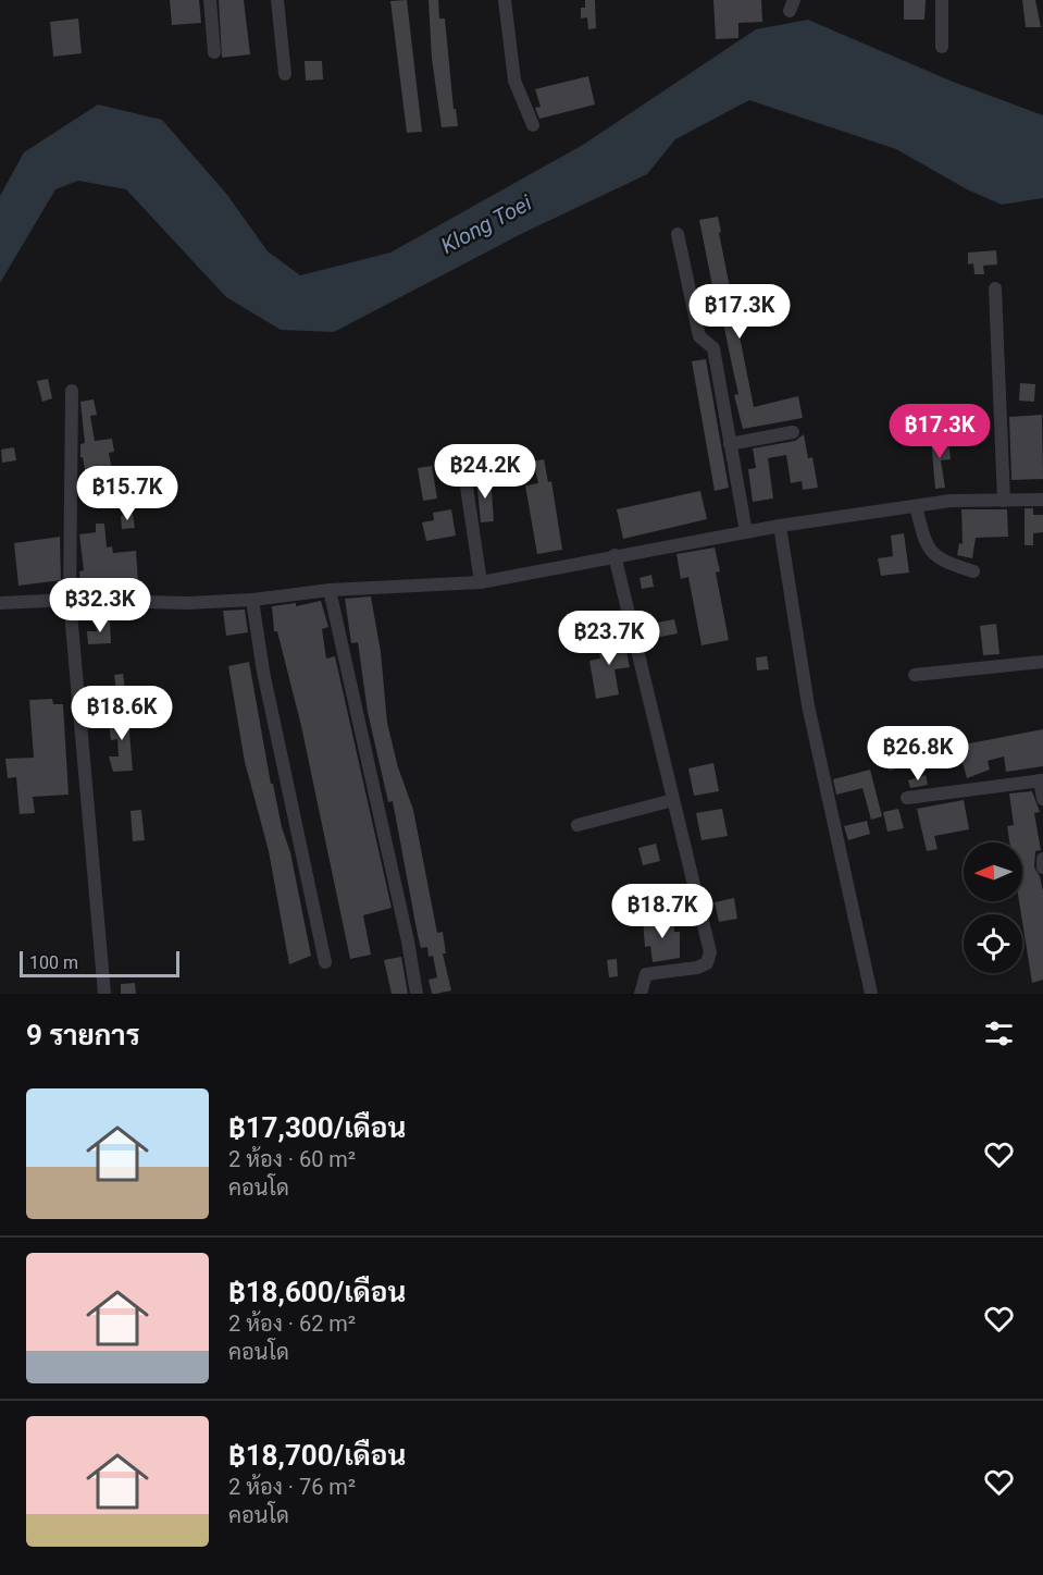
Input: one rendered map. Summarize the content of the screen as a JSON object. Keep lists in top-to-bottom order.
{
  "water": ["Klong Toei"],
  "scale_bar": "100 m",
  "north": "left",
  "page": {
    "price": [
      "฿17.3K",
      "฿17.3K",
      "฿24.2K",
      "฿15.7K",
      "฿32.3K",
      "฿23.7K",
      "฿18.6K",
      "฿26.8K",
      "฿18.7K"
    ],
    "scale": "100 m",
    "heading": "9 รายการ",
    "list": [
      {
        "name": "฿17,300/เดือน",
        "note": "2 ห้อง · 60 m² · คอนโด"
      },
      {
        "name": "฿18,600/เดือน",
        "note": "2 ห้อง · 62 m² · คอนโด"
      },
      {
        "name": "฿18,700/เดือน",
        "note": "2 ห้อง · 76 m² · คอนโด"
      }
    ]
  }
}
